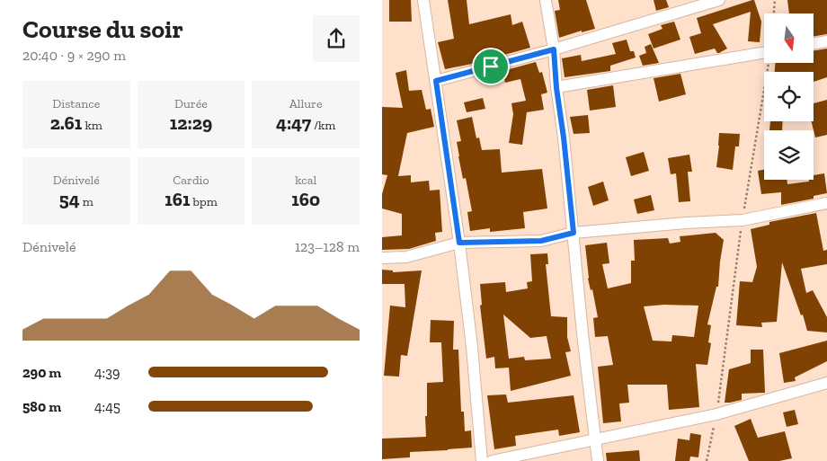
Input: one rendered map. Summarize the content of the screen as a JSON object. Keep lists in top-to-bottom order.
{
  "north": "bottom",
  "page": {
    "heading": ["Course du soir", "20:40 · 9 × 290 m"],
    "stats": [
      ["Distance", "2.61 km"],
      ["Durée", "12:29"],
      ["Allure", "4:47 /km"],
      ["Dénivelé", "54 m"],
      ["Cardio", "161 bpm"],
      ["kcal", "160"]
    ],
    "chart": ["Dénivelé", "123–128 m"],
    "list": [
      {
        "name": "290 m",
        "note": "4:39"
      },
      {
        "name": "580 m",
        "note": "4:45"
      }
    ]
  }
}
